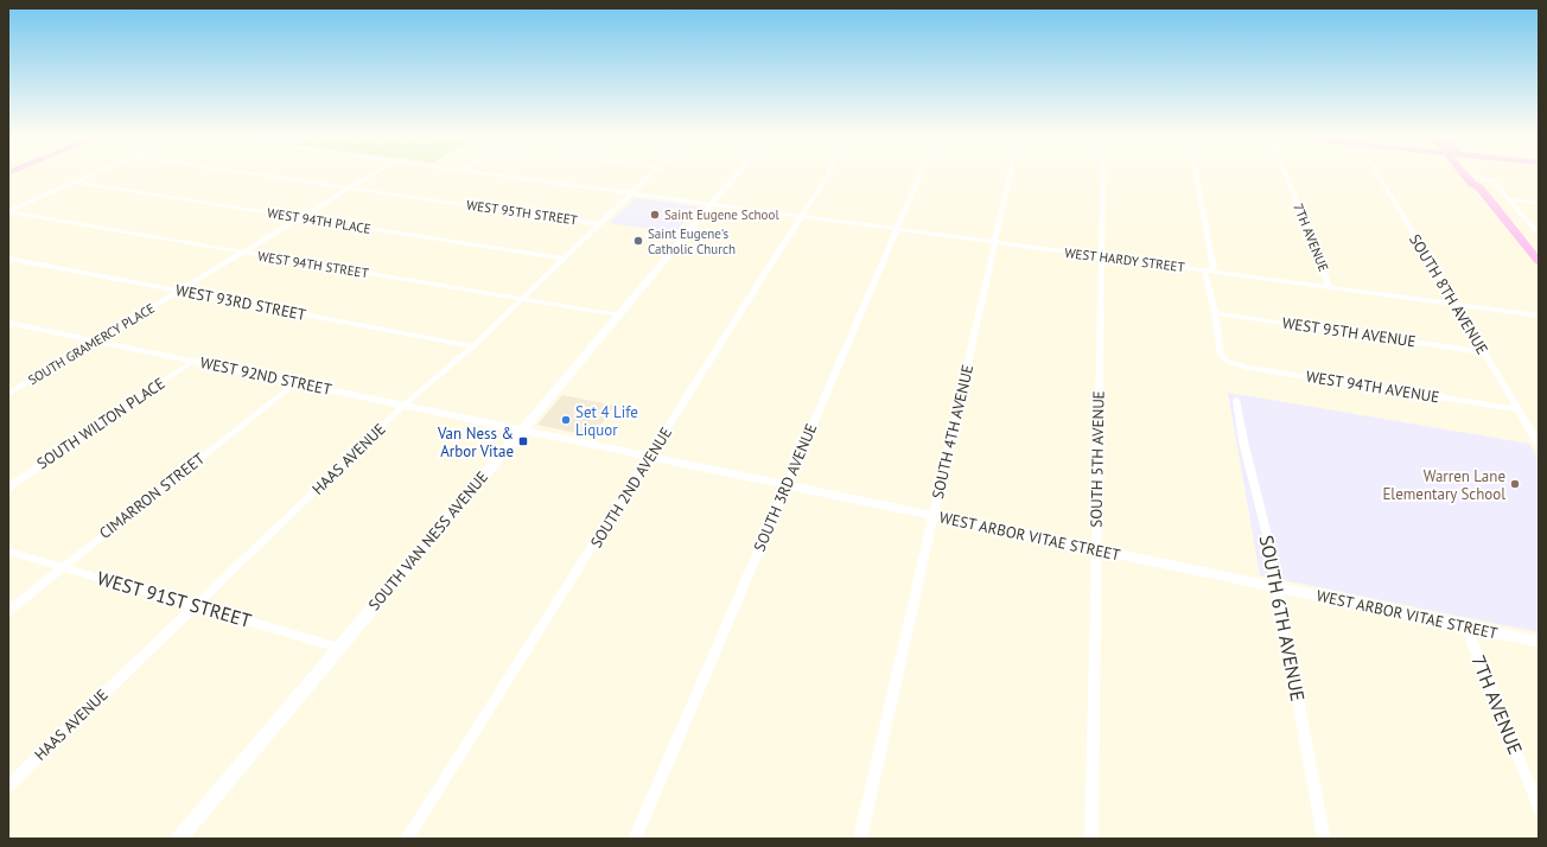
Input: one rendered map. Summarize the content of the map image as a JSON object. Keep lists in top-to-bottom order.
{
  "streets": {
    "street": [
      "WEST 95TH STREET",
      "WEST 94TH PLACE",
      "7TH AVENUE",
      "WEST HARDY STREET",
      "WEST 94TH STREET",
      "SOUTH 8TH AVENUE",
      "WEST 93RD STREET",
      "WEST 95TH AVENUE",
      "SOUTH GRAMERCY PLACE",
      "WEST 92ND STREET",
      "WEST 94TH AVENUE",
      "SOUTH WILTON PLACE",
      "SOUTH 4TH AVENUE",
      "HAAS AVENUE",
      "SOUTH 5TH AVENUE",
      "SOUTH 2ND AVENUE",
      "SOUTH 3RD AVENUE",
      "CIMARRON STREET",
      "WEST ARBOR VITAE STREET",
      "SOUTH VAN NESS AVENUE",
      "WEST 91ST STREET",
      "SOUTH 6TH AVENUE"
    ]
  },
  "crossings": [
    ["WEST 95TH STREET", "SOUTH GRAMERCY PLACE"],
    ["WEST 95TH STREET", "HAAS AVENUE"],
    ["WEST 94TH PLACE", "SOUTH GRAMERCY PLACE"],
    ["WEST 94TH PLACE", "HAAS AVENUE"],
    ["7TH AVENUE", "WEST HARDY STREET"],
    ["7TH AVENUE", "WEST ARBOR VITAE STREET"],
    ["WEST HARDY STREET", "SOUTH 8TH AVENUE"],
    ["WEST HARDY STREET", "SOUTH 4TH AVENUE"],
    ["WEST HARDY STREET", "HAAS AVENUE"],
    ["WEST HARDY STREET", "SOUTH 5TH AVENUE"],
    ["WEST HARDY STREET", "SOUTH 2ND AVENUE"],
    ["WEST HARDY STREET", "SOUTH 3RD AVENUE"],
    ["WEST HARDY STREET", "SOUTH VAN NESS AVENUE"],
    ["WEST 94TH STREET", "SOUTH GRAMERCY PLACE"],
    ["WEST 94TH STREET", "HAAS AVENUE"],
    ["WEST 94TH STREET", "SOUTH VAN NESS AVENUE"],
    ["SOUTH 8TH AVENUE", "WEST 95TH AVENUE"],
    ["SOUTH 8TH AVENUE", "WEST 94TH AVENUE"],
    ["WEST 93RD STREET", "SOUTH GRAMERCY PLACE"],
    ["WEST 93RD STREET", "HAAS AVENUE"],
    ["WEST 95TH AVENUE", "WEST 94TH AVENUE"],
    ["SOUTH GRAMERCY PLACE", "WEST 92ND STREET"],
    ["WEST 92ND STREET", "SOUTH WILTON PLACE"],
    ["WEST 92ND STREET", "HAAS AVENUE"],
    ["WEST 92ND STREET", "CIMARRON STREET"],
    ["WEST 92ND STREET", "WEST ARBOR VITAE STREET"],
    ["WEST 92ND STREET", "SOUTH VAN NESS AVENUE"],
    ["SOUTH 4TH AVENUE", "WEST ARBOR VITAE STREET"],
    ["HAAS AVENUE", "WEST 91ST STREET"],
    ["SOUTH 5TH AVENUE", "WEST ARBOR VITAE STREET"],
    ["SOUTH 2ND AVENUE", "WEST ARBOR VITAE STREET"],
    ["SOUTH 3RD AVENUE", "WEST ARBOR VITAE STREET"],
    ["CIMARRON STREET", "WEST 91ST STREET"],
    ["WEST ARBOR VITAE STREET", "SOUTH VAN NESS AVENUE"],
    ["WEST ARBOR VITAE STREET", "SOUTH 6TH AVENUE"],
    ["SOUTH VAN NESS AVENUE", "WEST 91ST STREET"]
  ],
  "places": {
    "other": [
      "Saint Eugene School",
      "Saint Eugene's Catholic Church",
      "Set 4 Life Liquor",
      "Warren Lane Elementary School"
    ],
    "transit": ["Van Ness & Arbor Vitae"]
  }
}
